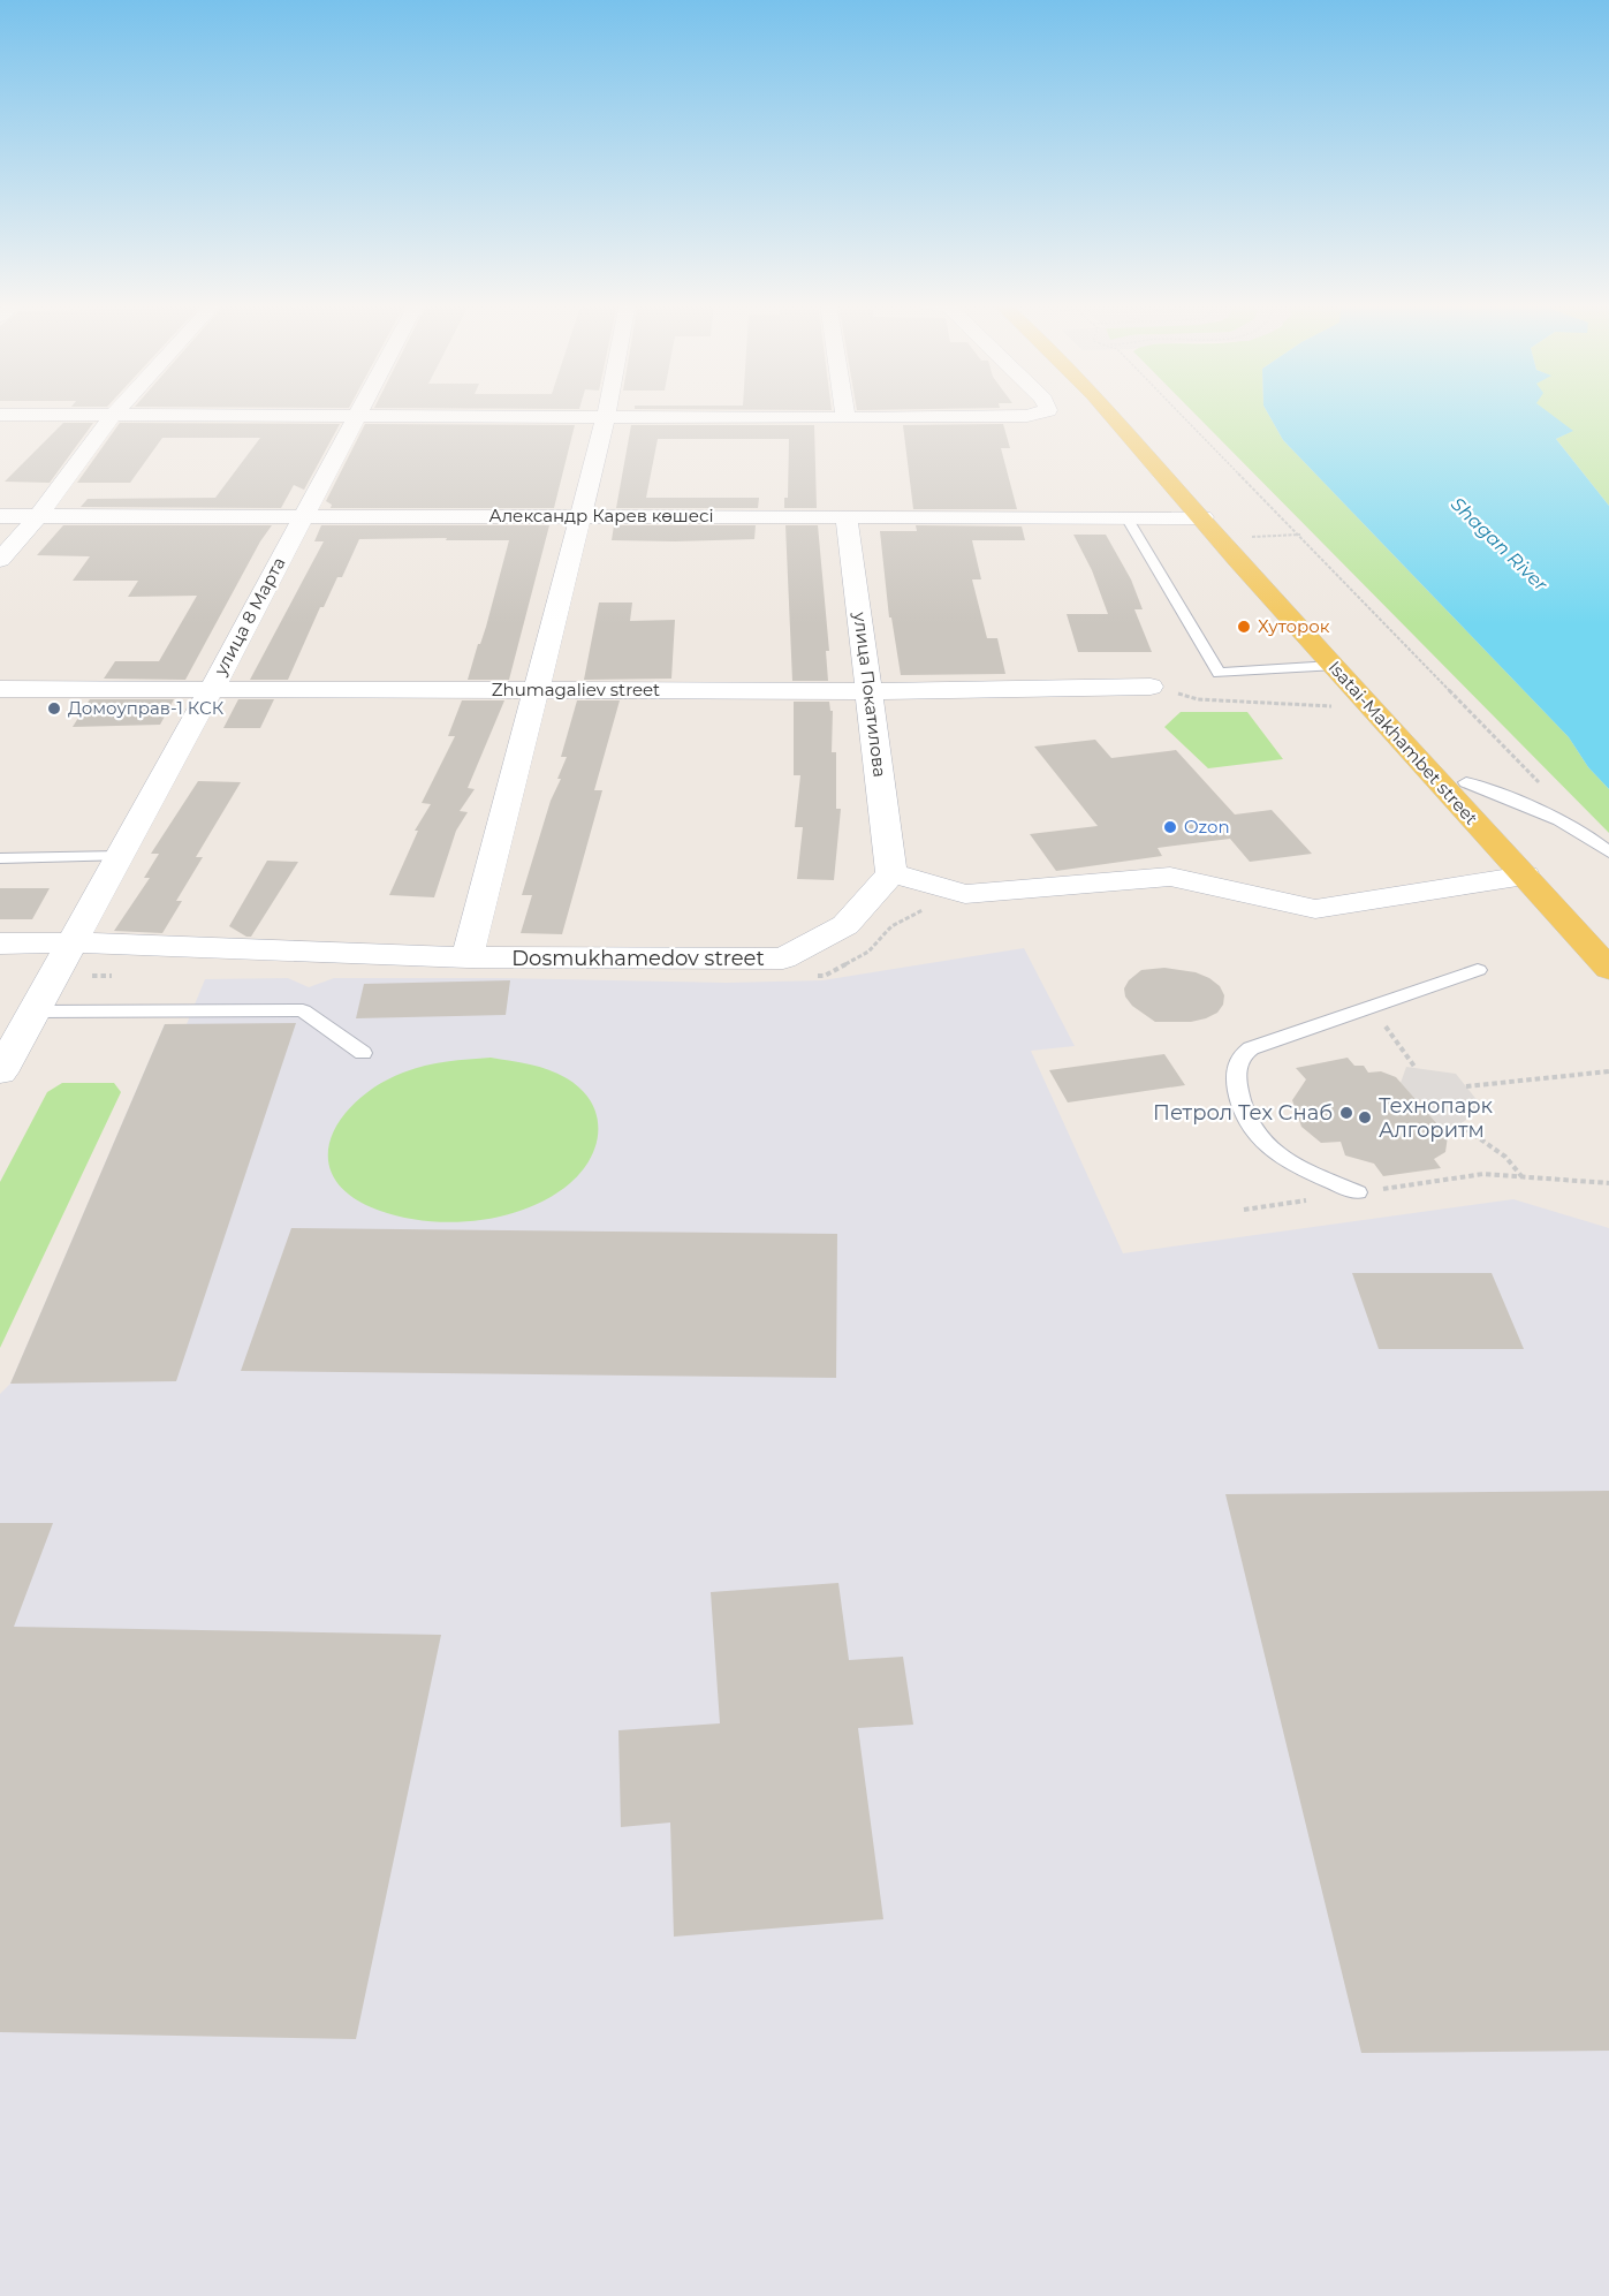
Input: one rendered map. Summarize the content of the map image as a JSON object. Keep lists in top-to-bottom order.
{
  "streets": {
    "main road": ["Isatai-Makhambet street"],
    "street": [
      "Александр Карев көшесі",
      "улица 8 Марта",
      "Zhumagaliev street",
      "улица Покатилова",
      "Dosmukhamedov street"
    ]
  },
  "crossings": [
    ["Александр Карев көшесі", "улица 8 Марта"],
    ["Александр Карев көшесі", "улица Покатилова"],
    ["Александр Карев көшесі", "Isatai-Makhambet street"],
    ["улица 8 Марта", "Zhumagaliev street"],
    ["улица 8 Марта", "Dosmukhamedov street"],
    ["Zhumagaliev street", "улица Покатилова"],
    ["улица Покатилова", "Dosmukhamedov street"]
  ],
  "water": ["Shagan River"],
  "places": [
    "Хуторок",
    "Домоуправ-1 КСК",
    "Ozon",
    "Петрол Тех Снаб",
    "Технопарк Алгоритм"
  ]
}
